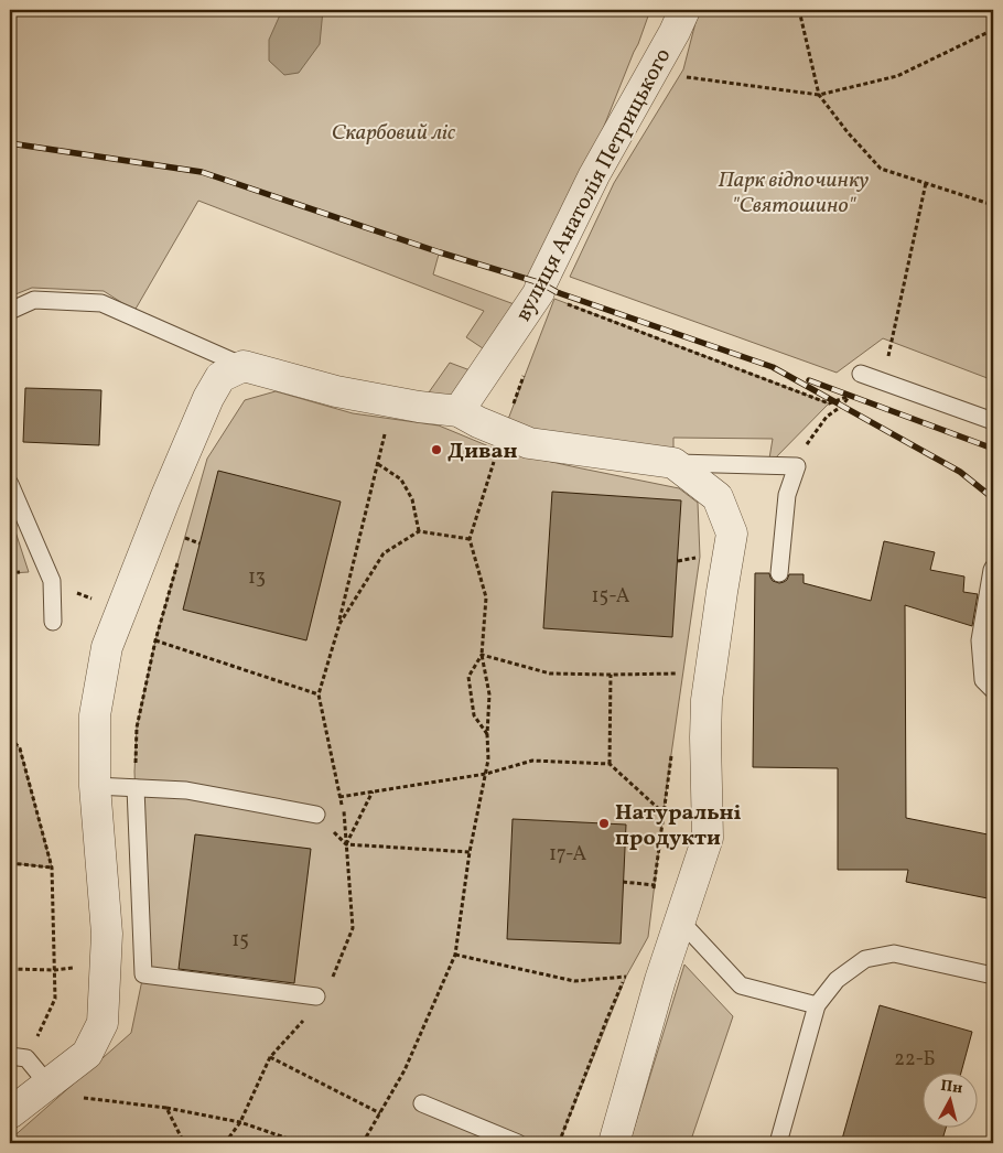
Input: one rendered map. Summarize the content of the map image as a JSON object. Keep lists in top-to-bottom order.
{
  "streets": {
    "street": ["вулиця Анатолія Петрицького"]
  },
  "parks": ["Скарбовий ліс", "Парк відпочинку \"Святошино\""],
  "places": ["Диван", "Натуральні продукти"],
  "house_numbers": [
    "13",
    "15-А",
    "17-А",
    "15",
    "22-Б"
  ],
  "north": "top"
}
